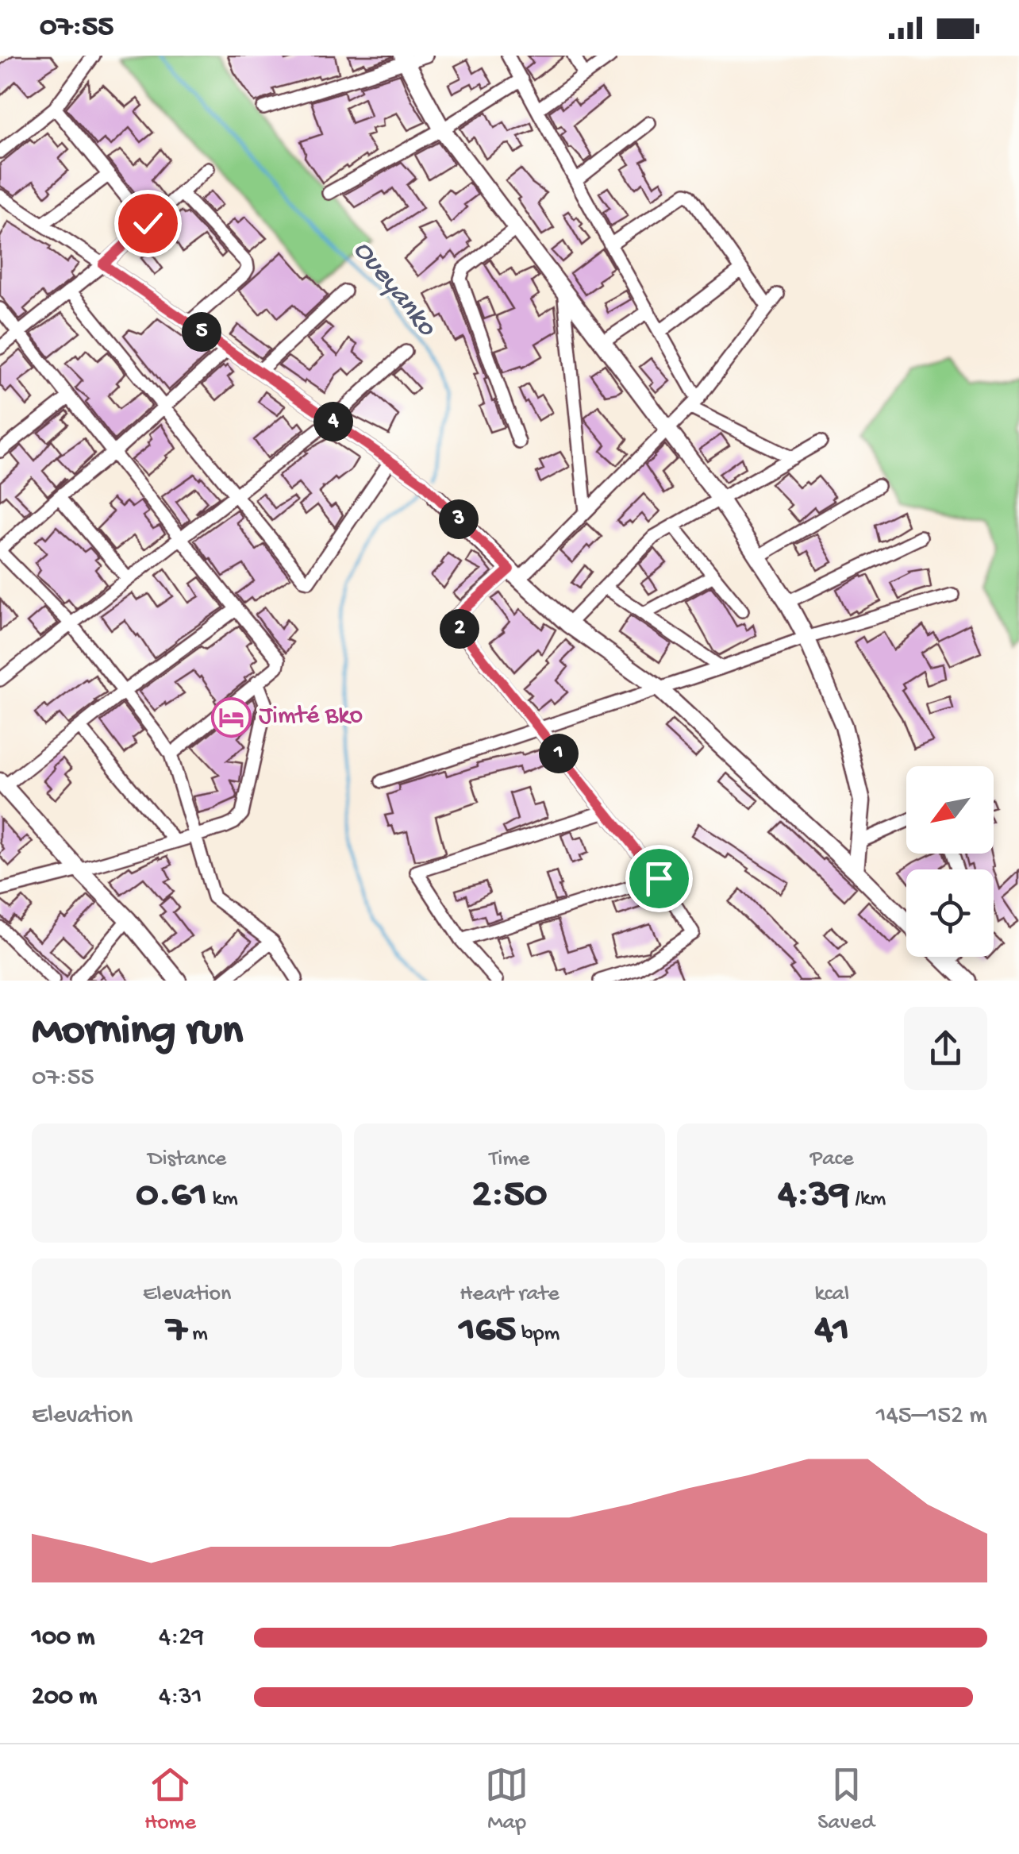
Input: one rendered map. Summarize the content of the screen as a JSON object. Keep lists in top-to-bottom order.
{
  "water": ["Oueyanko"],
  "places": {
    "hotel": ["Jimté Bko"]
  },
  "north": "bottom left",
  "page": {
    "status": "07:55",
    "pins": [
      "5",
      "4",
      "3",
      "2",
      "1"
    ],
    "heading": ["Morning run", "07:55"],
    "stats": [
      ["Distance", "0.61 km"],
      ["Time", "2:50"],
      ["Pace", "4:39 /km"],
      ["Elevation", "7 m"],
      ["Heart rate", "165 bpm"],
      ["kcal", "41"]
    ],
    "chart": ["Elevation", "145–152 m"],
    "list": [
      {
        "name": "100 m",
        "note": "4:29"
      },
      {
        "name": "200 m",
        "note": "4:31"
      }
    ],
    "tabs": ["Home", "Map", "Saved"]
  }
}
